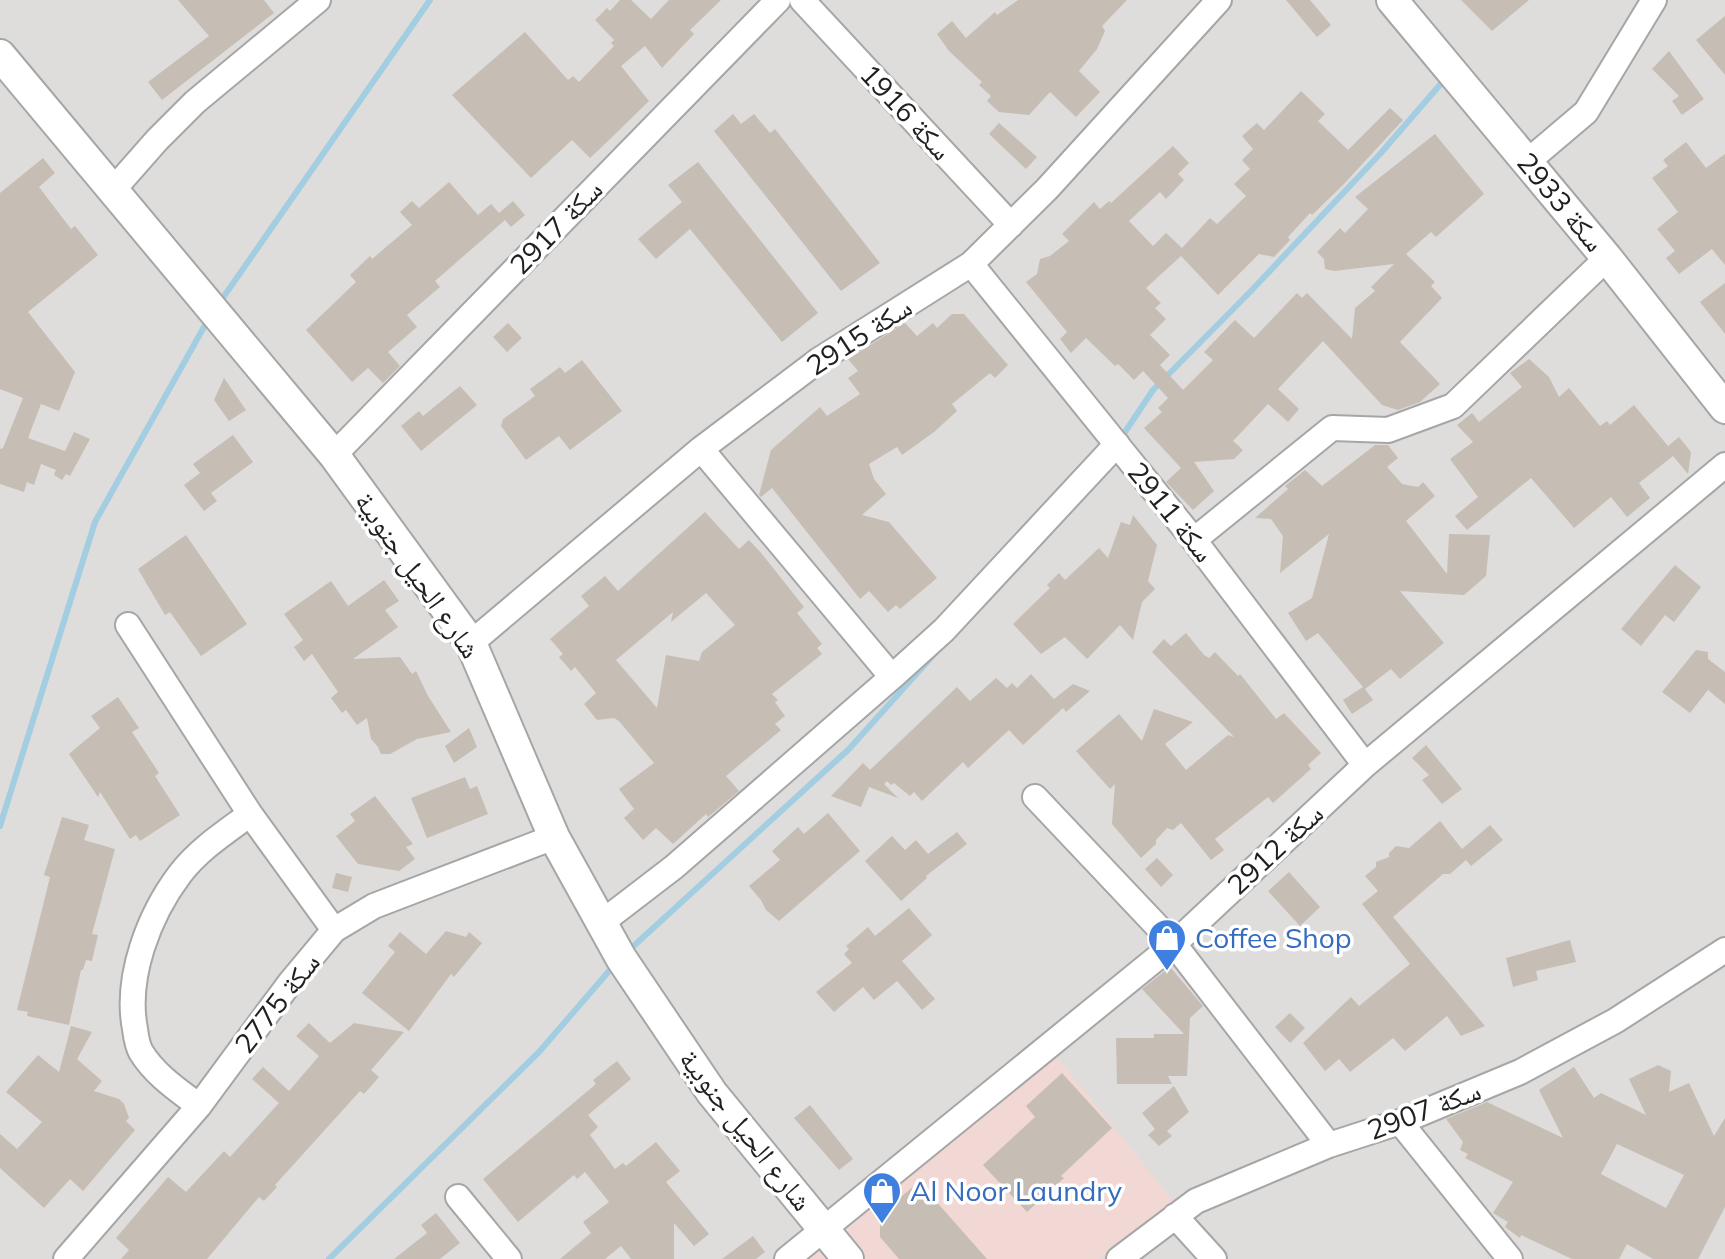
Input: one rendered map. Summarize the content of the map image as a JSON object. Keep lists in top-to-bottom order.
{
  "streets": {
    "street": [
      "سكة 1916",
      "سكة 2933",
      "سكة 2917",
      "سكة 2915",
      "سكة 2911",
      "شارع الحيل جنوبية",
      "سكة 2912",
      "سكة 2775",
      "سكة 2907"
    ]
  },
  "crossings": [
    ["سكة 1916", "سكة 2915"],
    ["سكة 2917", "شارع الحيل جنوبية"],
    ["سكة 2915", "سكة 2911"],
    ["سكة 2915", "شارع الحيل جنوبية"],
    ["سكة 2911", "سكة 2912"],
    ["شارع الحيل جنوبية", "سكة 2912"],
    ["شارع الحيل جنوبية", "سكة 2775"]
  ],
  "places": {
    "shop": ["Coffee Shop", "Al Noor Laundry"]
  }
}
